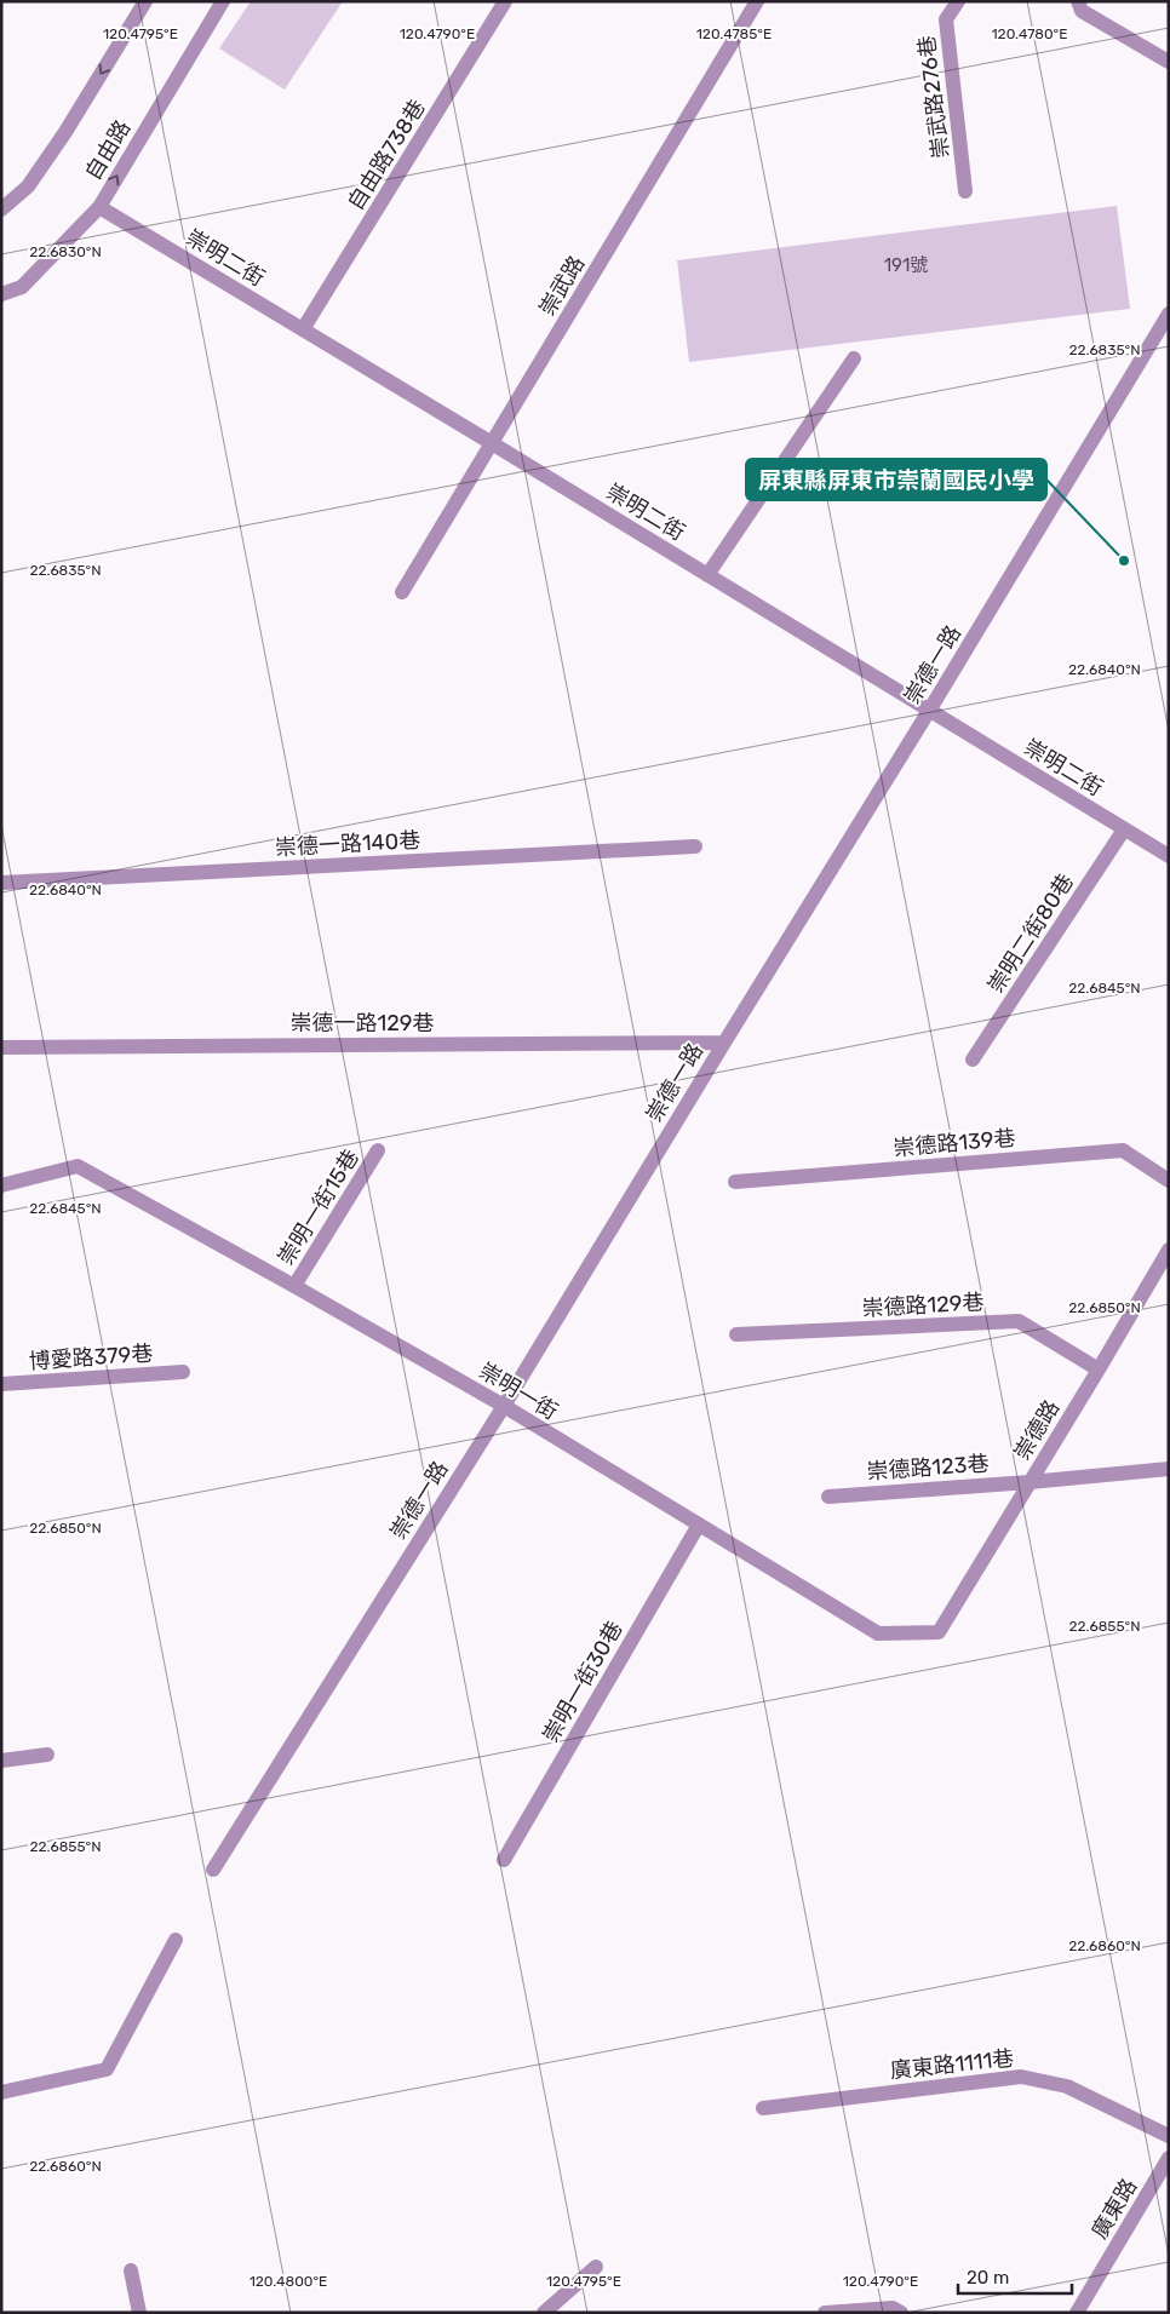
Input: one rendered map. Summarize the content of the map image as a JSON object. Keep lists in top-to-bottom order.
{
  "streets": {
    "street": [
      "崇武路276巷",
      "自由路",
      "自由路738巷",
      "崇明二街",
      "崇武路",
      "崇德一路",
      "崇德一路140巷",
      "崇明二街80巷",
      "崇德一路129巷",
      "崇德路139巷",
      "崇明一街15巷",
      "崇德路129巷",
      "博愛路379巷",
      "崇明一街",
      "崇德路",
      "崇德路123巷",
      "崇明一街30巷",
      "廣東路1111巷",
      "廣東路"
    ]
  },
  "crossings": [
    ["自由路", "崇明二街"],
    ["自由路738巷", "崇明二街"],
    ["崇明二街", "崇武路"],
    ["崇明二街", "崇德一路"],
    ["崇明二街", "崇明二街80巷"],
    ["崇德一路", "崇德一路129巷"],
    ["崇德一路", "崇明一街"],
    ["崇明一街15巷", "崇明一街"],
    ["崇德路129巷", "崇德路"],
    ["崇明一街", "崇德路"],
    ["崇明一街", "崇明一街30巷"],
    ["崇德路", "崇德路123巷"]
  ],
  "places": ["屏東縣屏東市崇蘭國民小學"],
  "house_numbers": ["191號"],
  "scale_bar": "20 m",
  "coordinates": [
    "120.4795°E",
    "120.4790°E",
    "120.4785°E",
    "120.4780°E",
    "22.6830°N",
    "22.6835°N",
    "22.6840°N",
    "22.6845°N",
    "22.6850°N",
    "22.6855°N",
    "22.6860°N",
    "120.4800°E"
  ]
}
